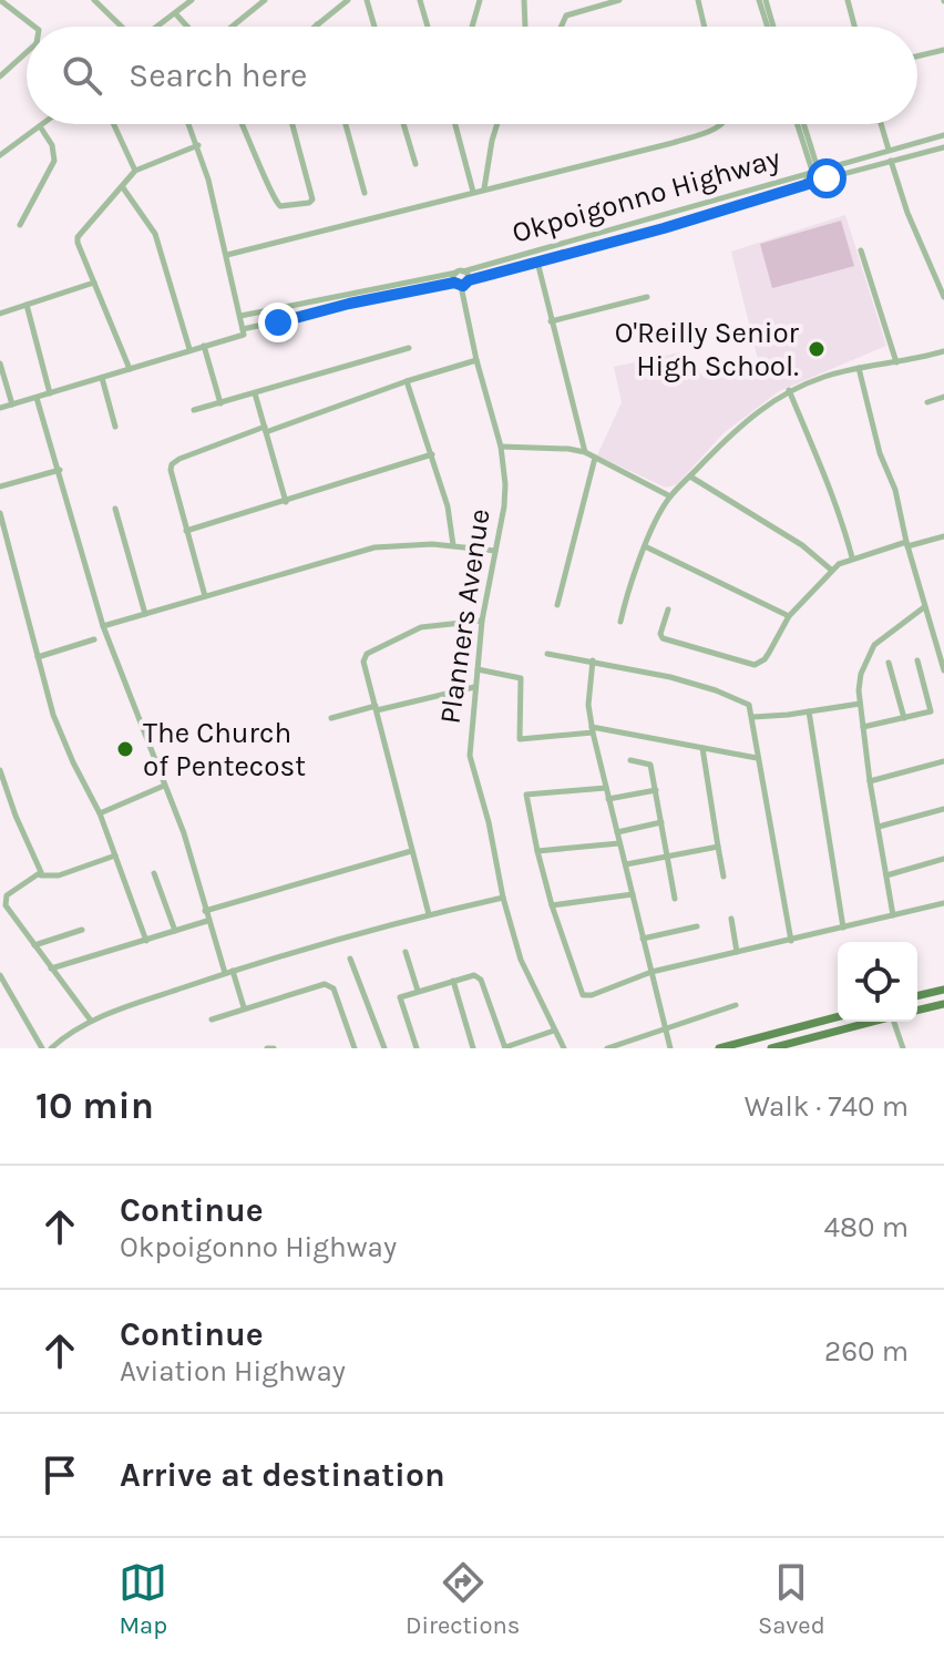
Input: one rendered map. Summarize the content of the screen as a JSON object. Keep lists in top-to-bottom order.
{
  "streets": {
    "street": ["Okpoigonno Highway", "Planners Avenue"]
  },
  "places": ["O'Reilly Senior High School.", "The Church of Pentecost"],
  "page": {
    "search": "Search here",
    "heading": ["10 min", "Walk · 740 m"],
    "list": [
      ["Continue", "Okpoigonno Highway", "480 m"],
      ["Continue", "Aviation Highway", "260 m"],
      "Arrive at destination"
    ],
    "nav": ["Map", "Directions", "Saved"]
  }
}
